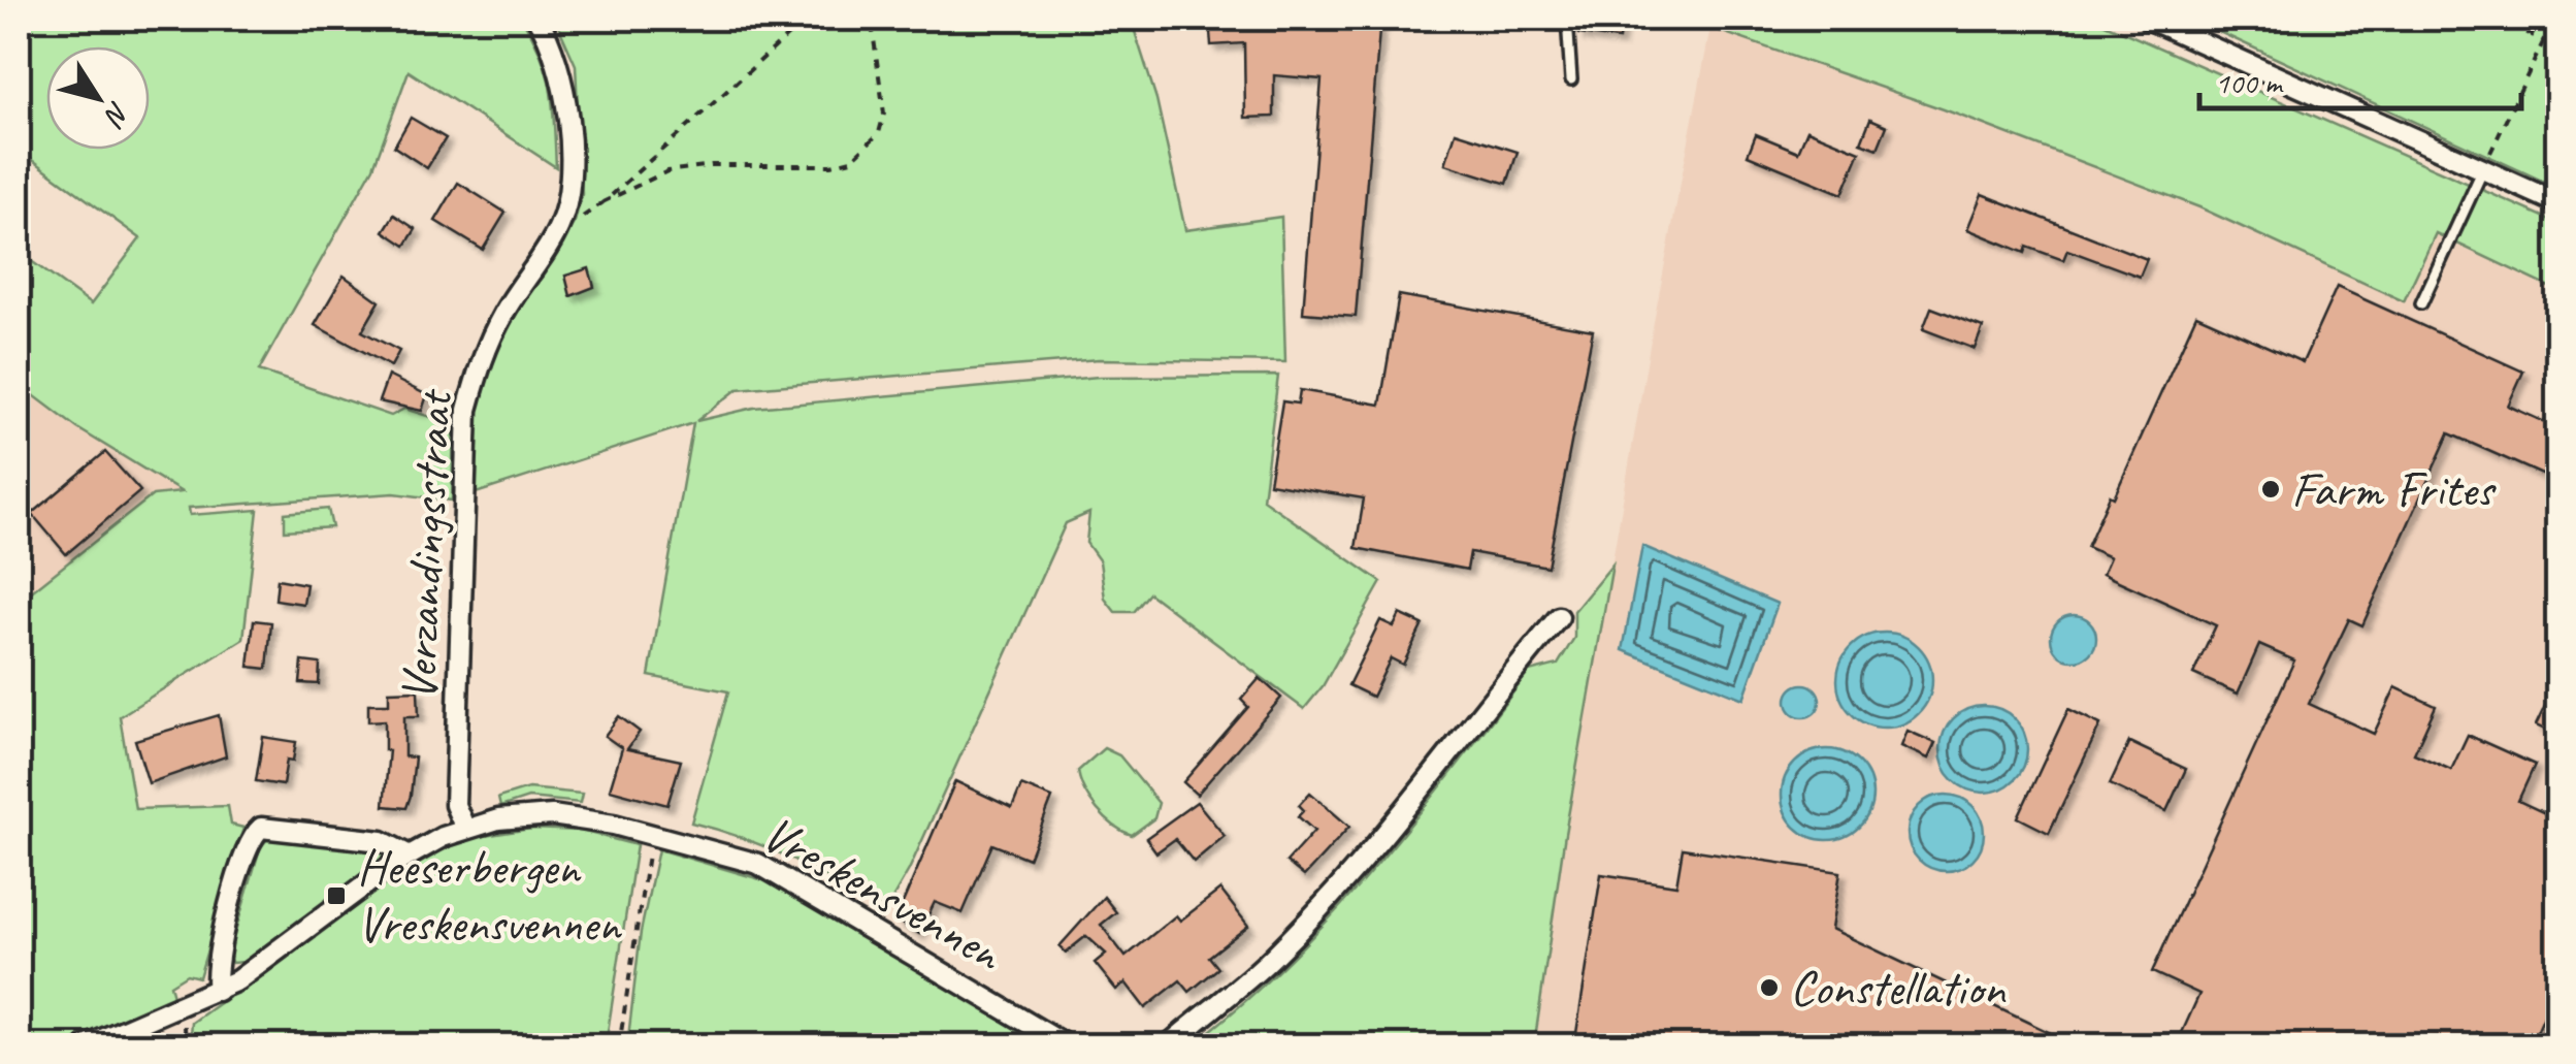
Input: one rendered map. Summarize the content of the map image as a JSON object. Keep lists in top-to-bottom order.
{
  "streets": {
    "street": ["Verzandingsstraat", "Vreskensvennen"]
  },
  "crossings": [
    ["Verzandingsstraat", "Vreskensvennen"]
  ],
  "places": {
    "other": ["Farm Frites", "Constellation"],
    "transit": ["Heeserbergen Vreskensvennen"]
  },
  "scale_bar": "100 m",
  "north": "bottom right"
}
